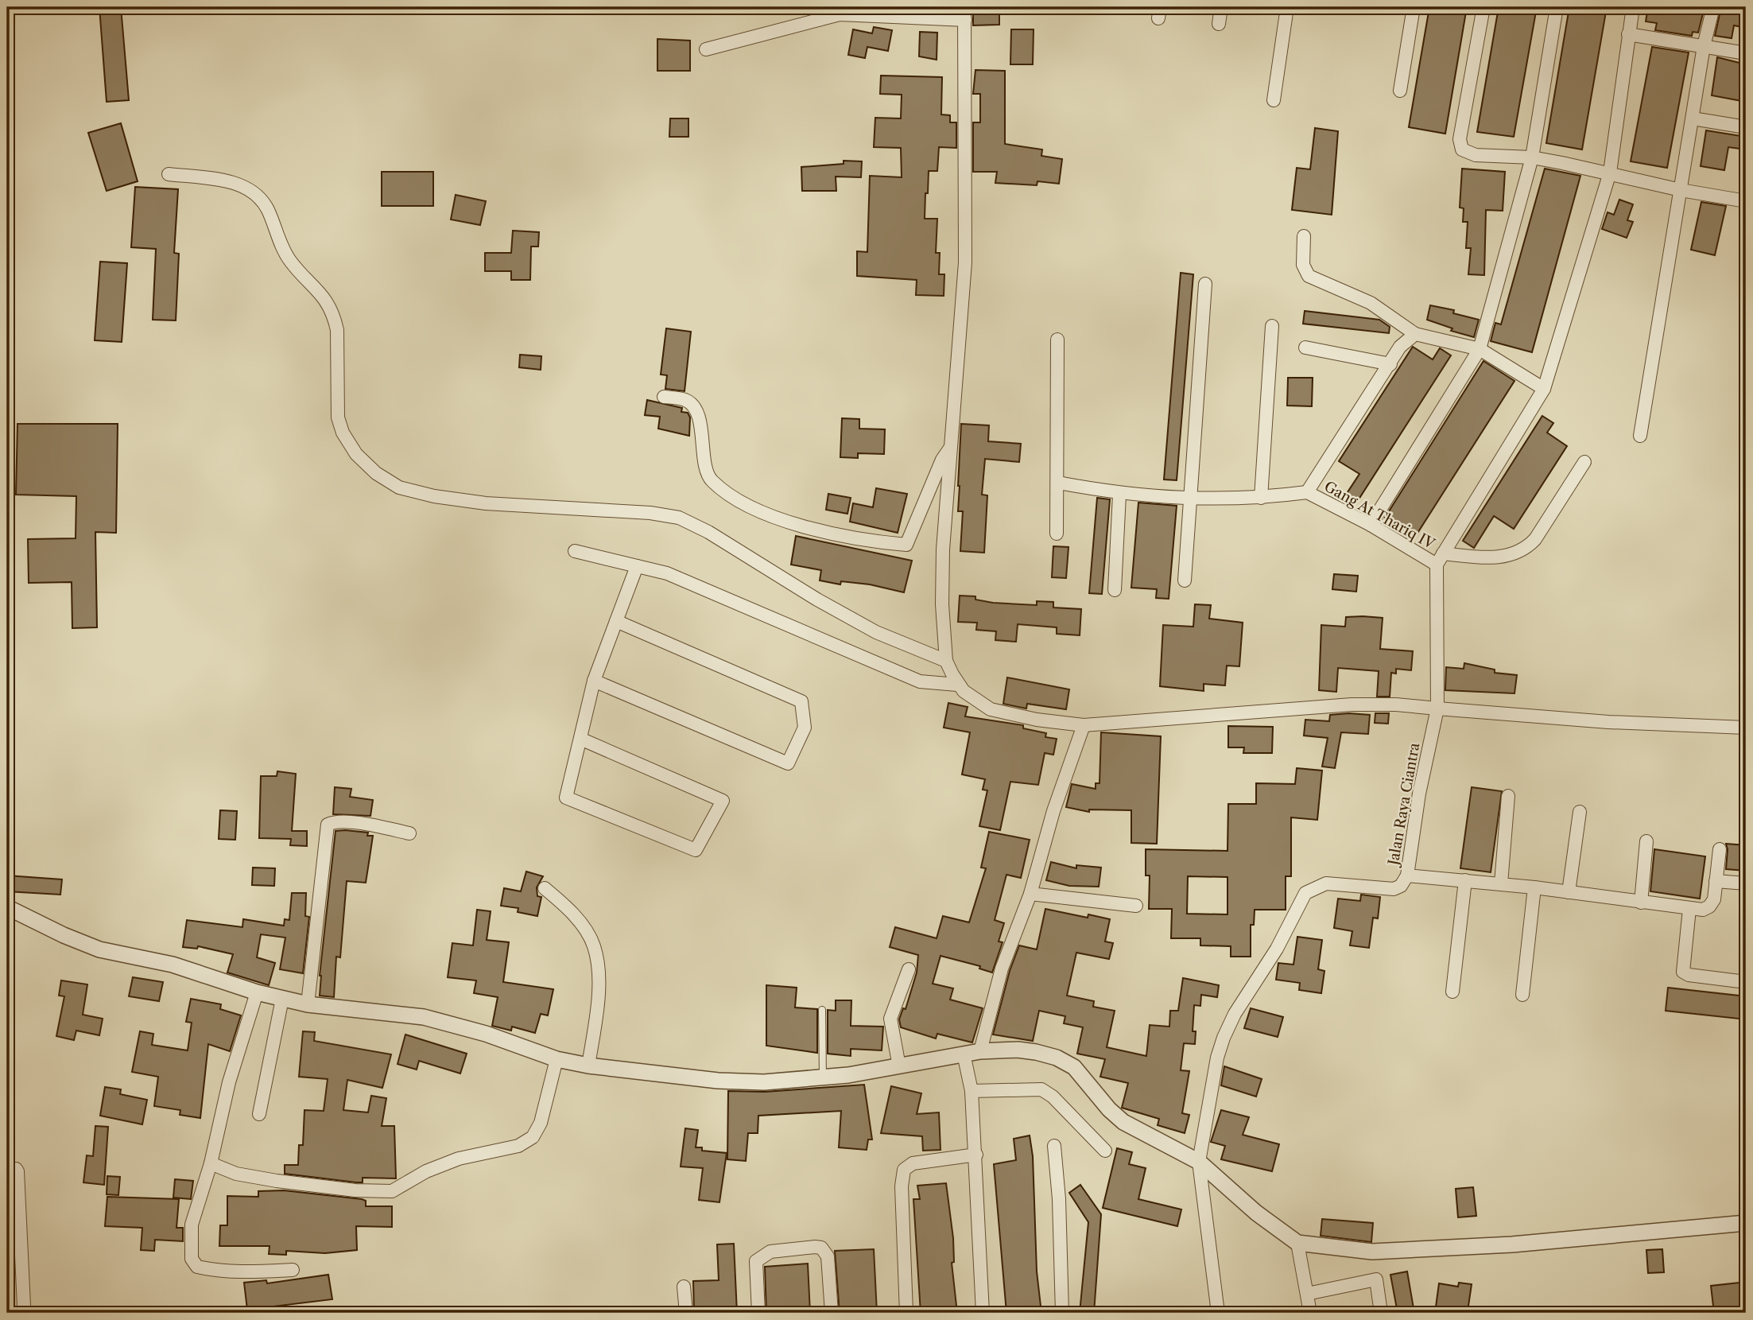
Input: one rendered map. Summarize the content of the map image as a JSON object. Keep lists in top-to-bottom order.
{
  "streets": {
    "street": ["Gang At Thariq IV", "Jalan Raya Ciantra"]
  },
  "crossings": [
    ["Gang At Thariq IV", "Jalan Raya Ciantra"]
  ]
}
